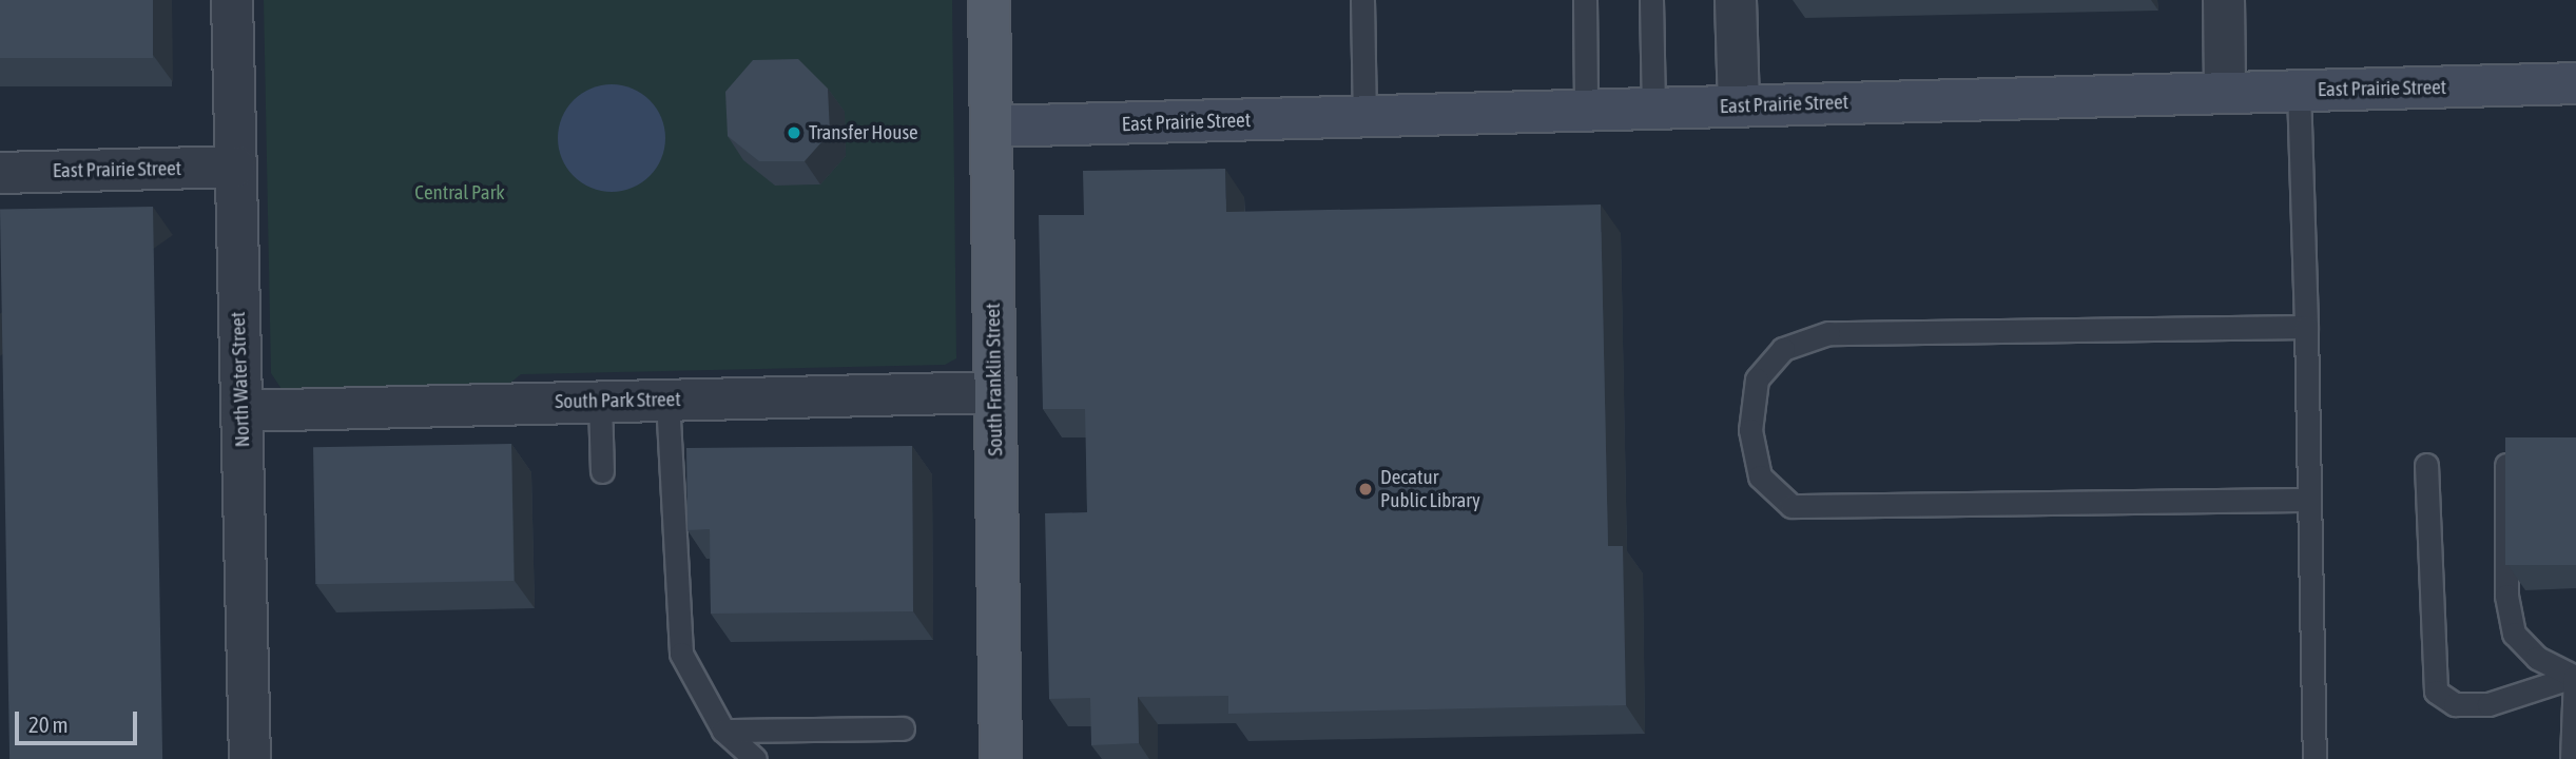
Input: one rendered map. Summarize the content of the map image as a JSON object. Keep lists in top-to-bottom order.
{
  "streets": {
    "main road": ["South Franklin Street"],
    "street": ["East Prairie Street", "North Water Street", "South Park Street"]
  },
  "crossings": [
    ["East Prairie Street", "North Water Street"],
    ["East Prairie Street", "South Franklin Street"],
    ["North Water Street", "South Park Street"],
    ["South Franklin Street", "South Park Street"]
  ],
  "parks": ["Central Park"],
  "places": ["Transfer House", "Decatur Public Library"],
  "scale_bar": "20 m"
}
